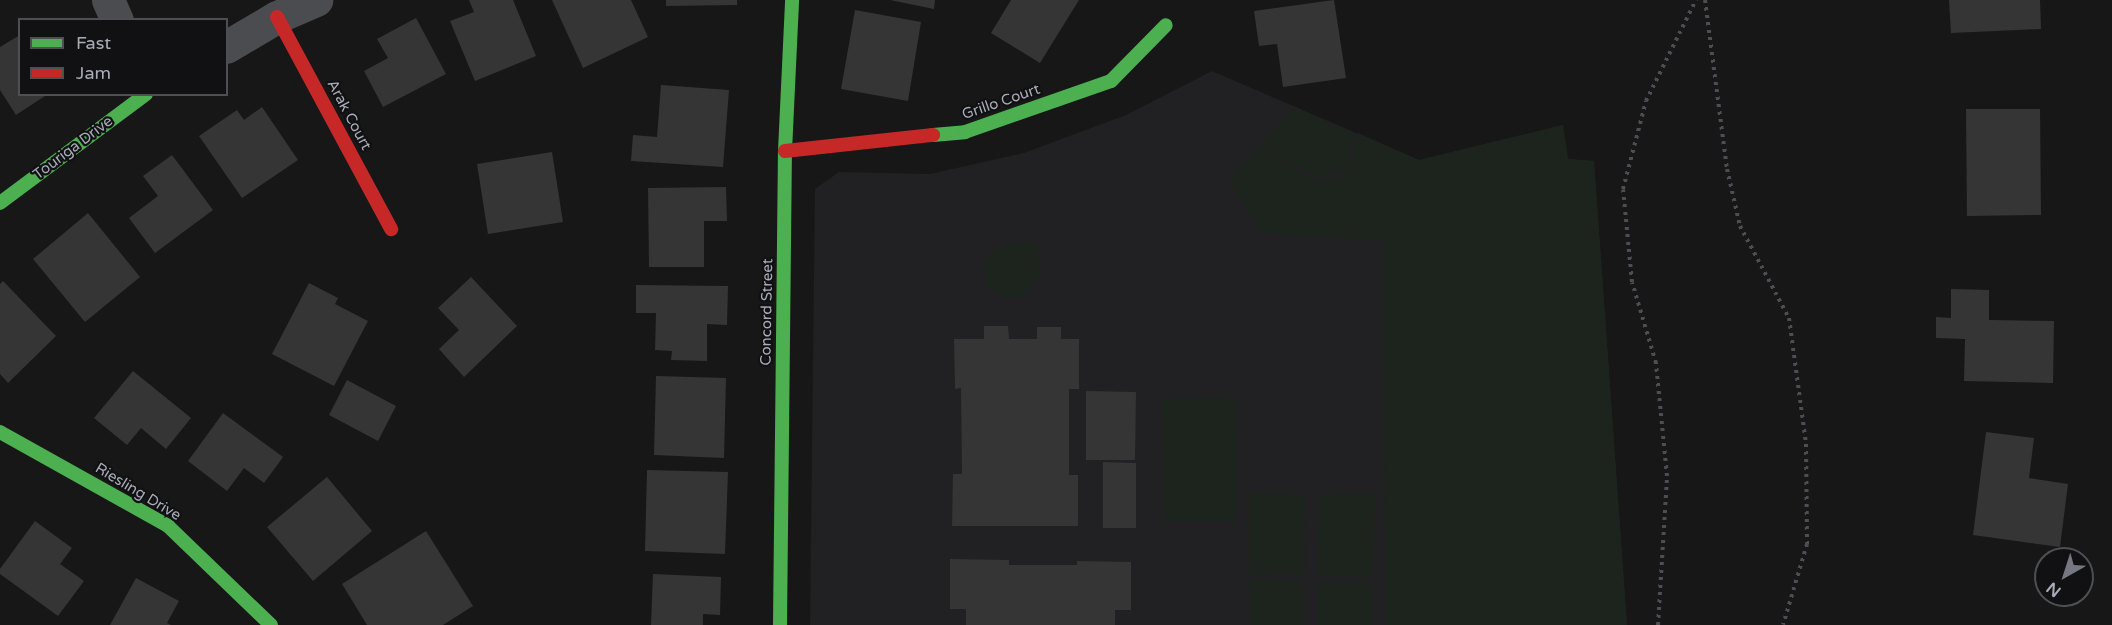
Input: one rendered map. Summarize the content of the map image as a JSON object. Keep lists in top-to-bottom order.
{
  "streets": {
    "street": [
      "Grillo Court",
      "Arak Court",
      "Touriga Drive",
      "Concord Street",
      "Riesling Drive"
    ]
  },
  "crossings": [
    ["Grillo Court", "Concord Street"]
  ],
  "legend": ["Fast", "Jam"],
  "north": "bottom left"
}
